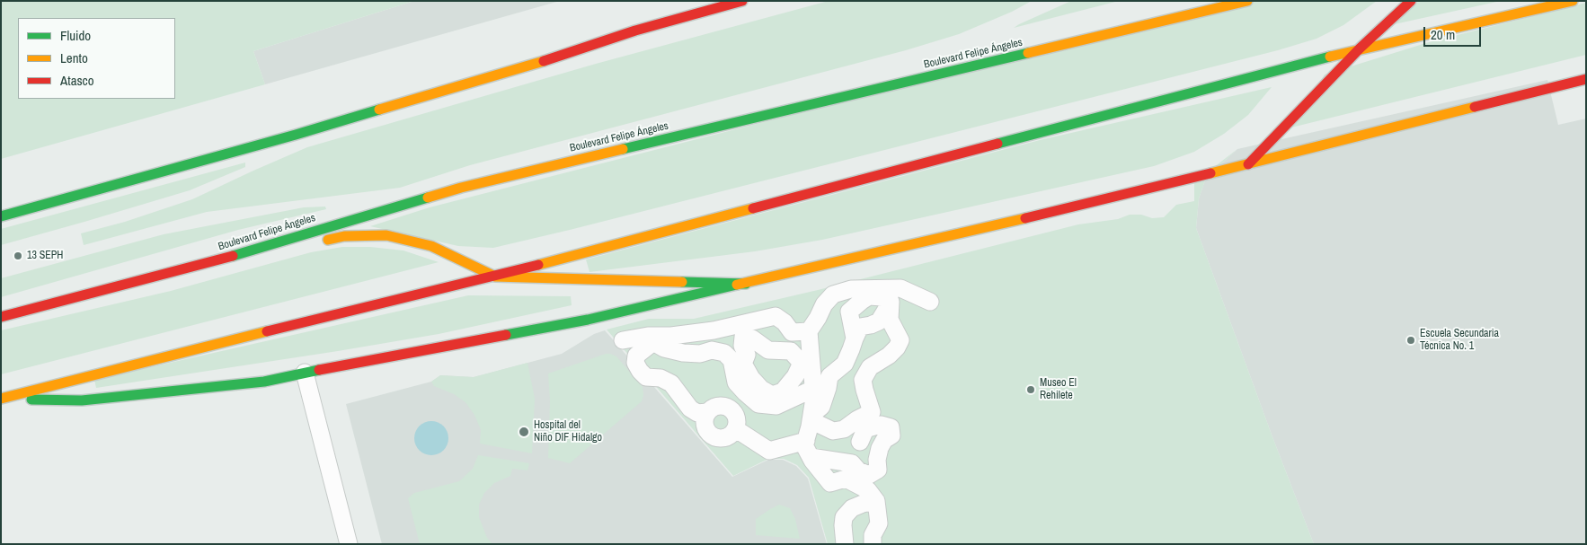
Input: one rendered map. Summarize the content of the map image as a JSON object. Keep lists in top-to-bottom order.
{
  "streets": {
    "main road": ["Boulevard Felipe Ángeles"]
  },
  "places": [
    "13 SEPH",
    "Escuela Secundaria Técnica No. 1",
    "Museo El Rehilete",
    "Hospital del Niño DIF Hidalgo"
  ],
  "legend": ["Fluido", "Lento", "Atasco"],
  "scale_bar": "20 m"
}
